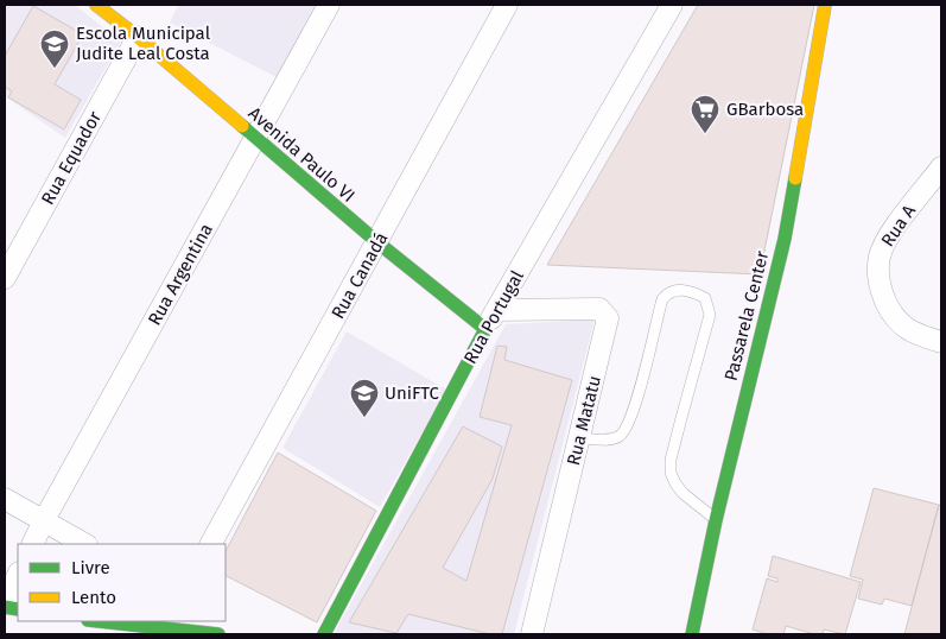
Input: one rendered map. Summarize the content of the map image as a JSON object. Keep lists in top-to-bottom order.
{
  "streets": {
    "street": [
      "Avenida Paulo VI",
      "Rua Equador",
      "Rua A",
      "Rua Argentina",
      "Rua Canadá",
      "Passarela Center",
      "Rua Portugal",
      "Rua Matatu"
    ]
  },
  "crossings": [
    ["Avenida Paulo VI", "Rua Equador"],
    ["Avenida Paulo VI", "Rua Argentina"],
    ["Avenida Paulo VI", "Rua Canadá"],
    ["Avenida Paulo VI", "Rua Portugal"],
    ["Rua Portugal", "Rua Matatu"]
  ],
  "places": {
    "school or university": ["Escola Municipal Judite Leal Costa", "UniFTC"],
    "supermarket": ["GBarbosa"]
  },
  "legend": ["Livre", "Lento"]
}
